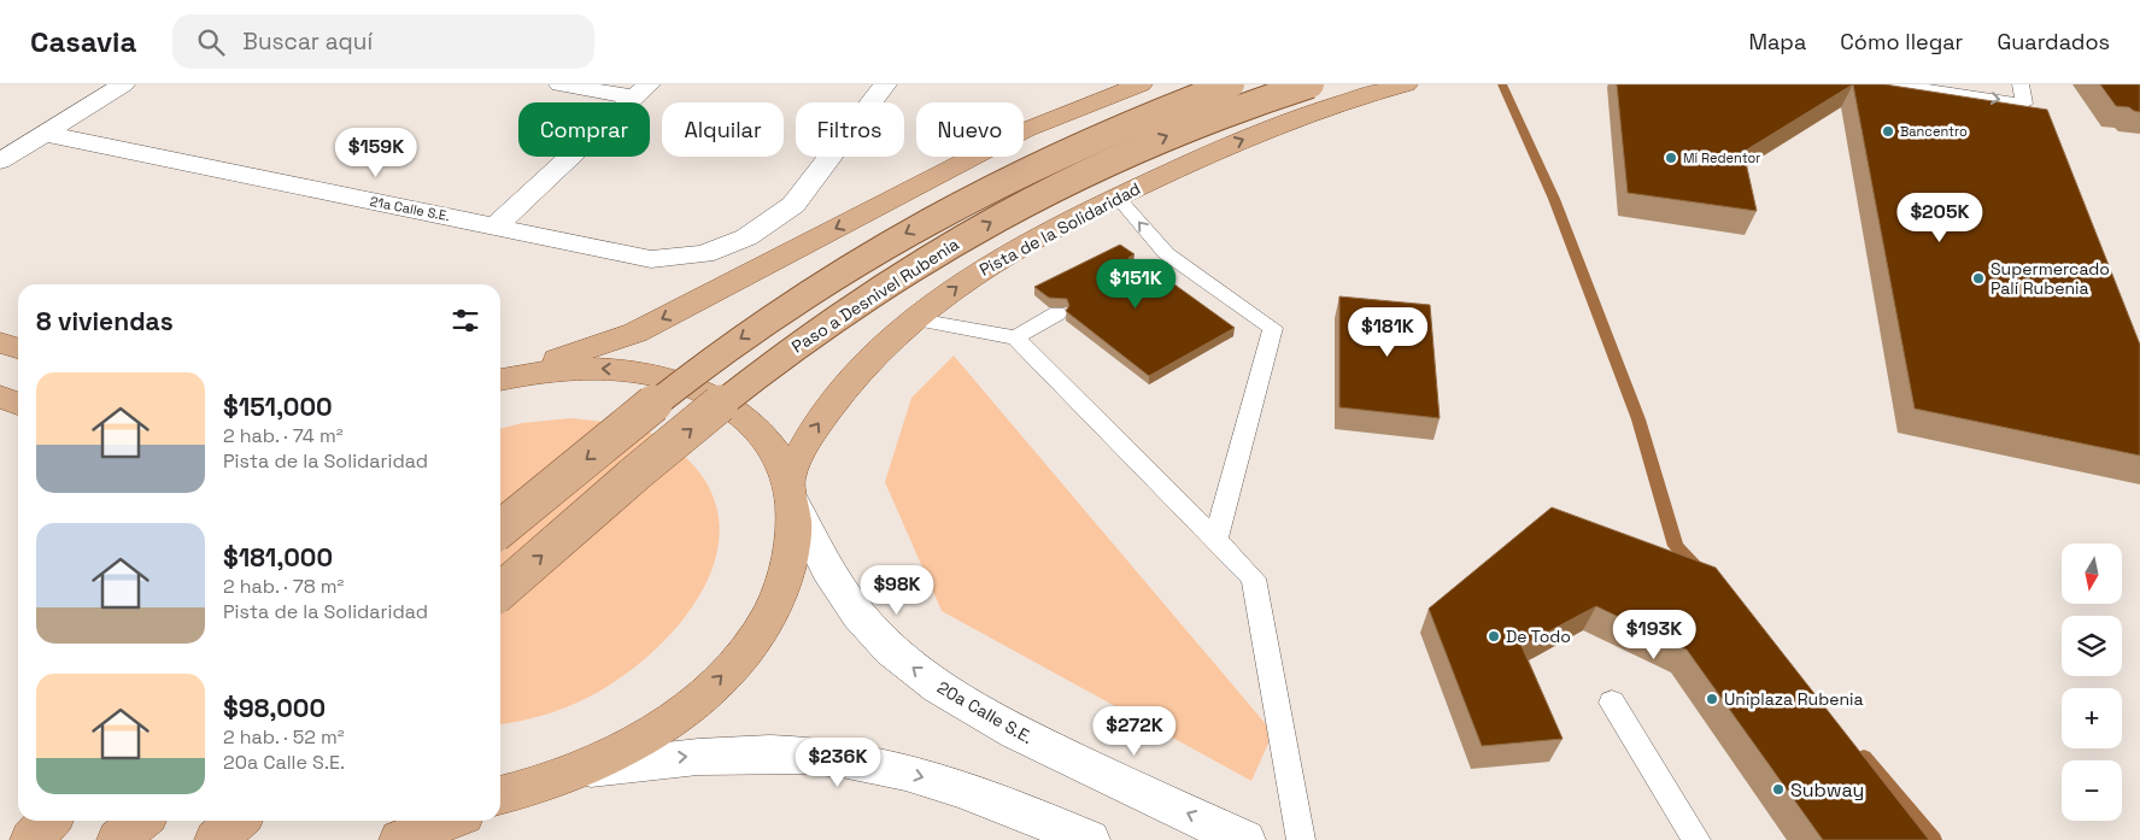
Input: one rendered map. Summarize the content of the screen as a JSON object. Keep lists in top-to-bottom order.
{
  "streets": {
    "main road": ["Pista de la Solidaridad", "Paso a Desnivel Rubenia"],
    "street": ["21a Calle S.E.", "20a Calle S.E."]
  },
  "crossings": [
    ["Pista de la Solidaridad", "20a Calle S.E."]
  ],
  "one_way": ["20a Calle S.E."],
  "places": [
    "Bancentro",
    "Mi Redentor",
    "Supermercado Palí Rubenia",
    "De Todo",
    "Uniplaza Rubenia",
    "Subway"
  ],
  "north": "bottom",
  "page": {
    "header": "Casavia",
    "search": "Buscar aquí",
    "nav": ["Mapa", "Cómo llegar", "Guardados"],
    "chip": [
      "Comprar",
      "Alquilar",
      "Filtros",
      "Nuevo"
    ],
    "price": [
      "$159K",
      "$205K",
      "$151K",
      "$181K",
      "$98K",
      "$193K",
      "$272K",
      "$236K"
    ],
    "heading": "8 viviendas",
    "list": [
      {
        "name": "$151,000",
        "note": "2 hab. · 74 m² · Pista de la Solidaridad"
      },
      {
        "name": "$181,000",
        "note": "2 hab. · 78 m² · Pista de la Solidaridad"
      },
      {
        "name": "$98,000",
        "note": "2 hab. · 52 m² · 20a Calle S.E."
      }
    ],
    "map_buttons": ["+", "−"]
  }
}
